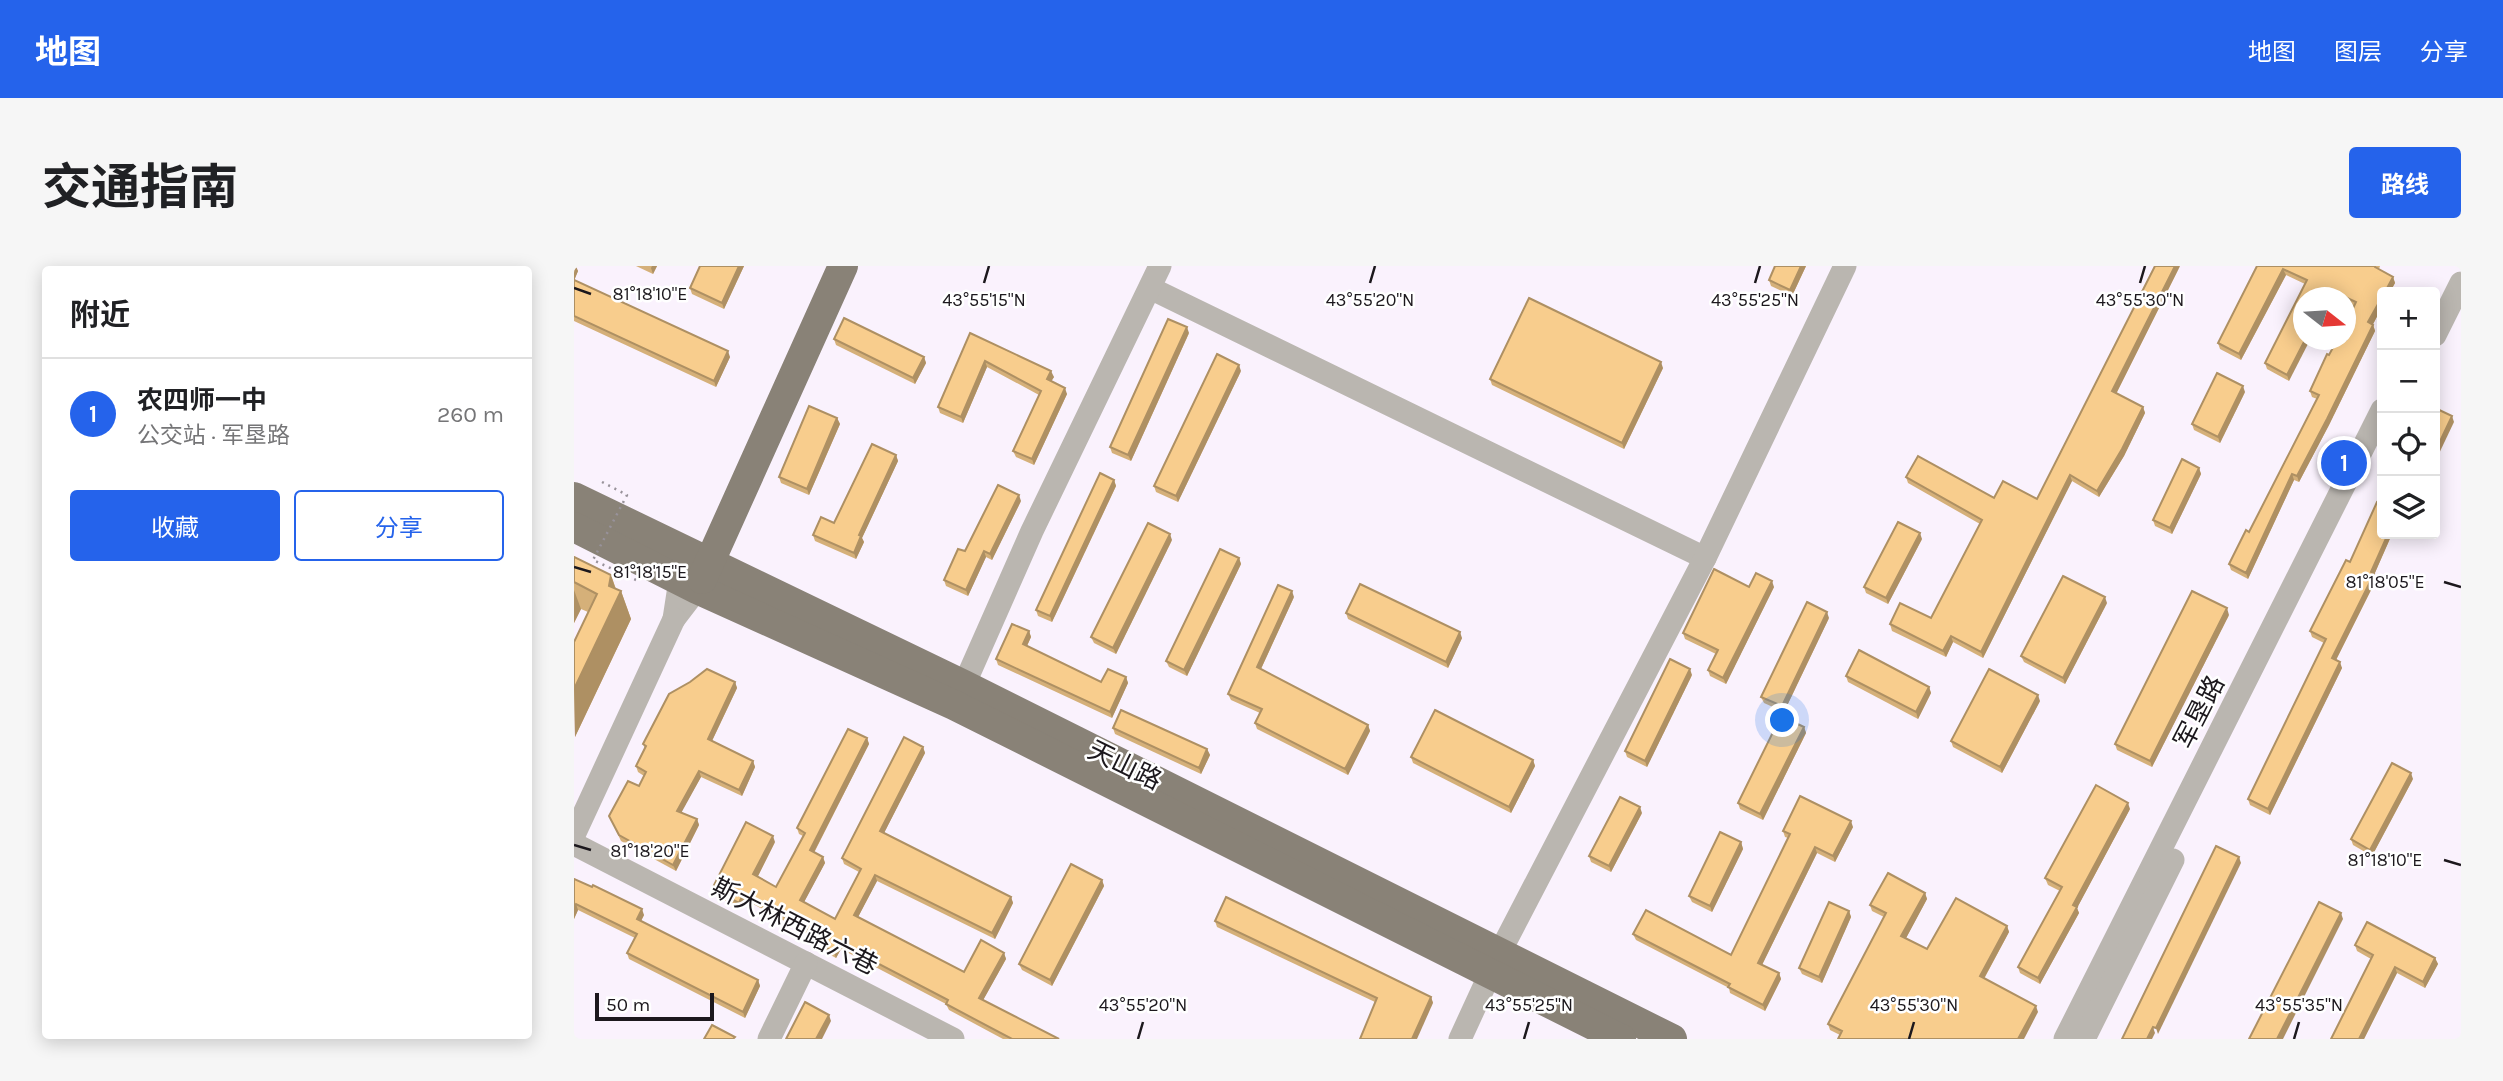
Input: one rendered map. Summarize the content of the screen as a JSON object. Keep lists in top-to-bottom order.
{
  "streets": {
    "main road": ["天山路"],
    "street": ["军垦路", "斯大林西路六巷"]
  },
  "scale_bar": "50 m",
  "north": "right",
  "page": {
    "header": "地图",
    "nav": ["地图", "图层", "分享"],
    "title": "交通指南",
    "buttons": [
      "路线",
      ["收藏", "分享"]
    ],
    "heading": "附近",
    "map_buttons": ["+", "−"],
    "list": [
      {
        "mark": "1",
        "name": "农四师一中",
        "note": "公交站 · 军垦路",
        "value": "260 m"
      }
    ],
    "pins": "1",
    "scale": "50 m"
  },
  "coordinates": [
    "81°18'10\"E",
    "43°55'15\"N",
    "43°55'20\"N",
    "43°55'25\"N",
    "43°55'30\"N",
    "81°18'15\"E",
    "81°18'05\"E",
    "81°18'20\"E",
    "43°55'35\"N"
  ]
}
